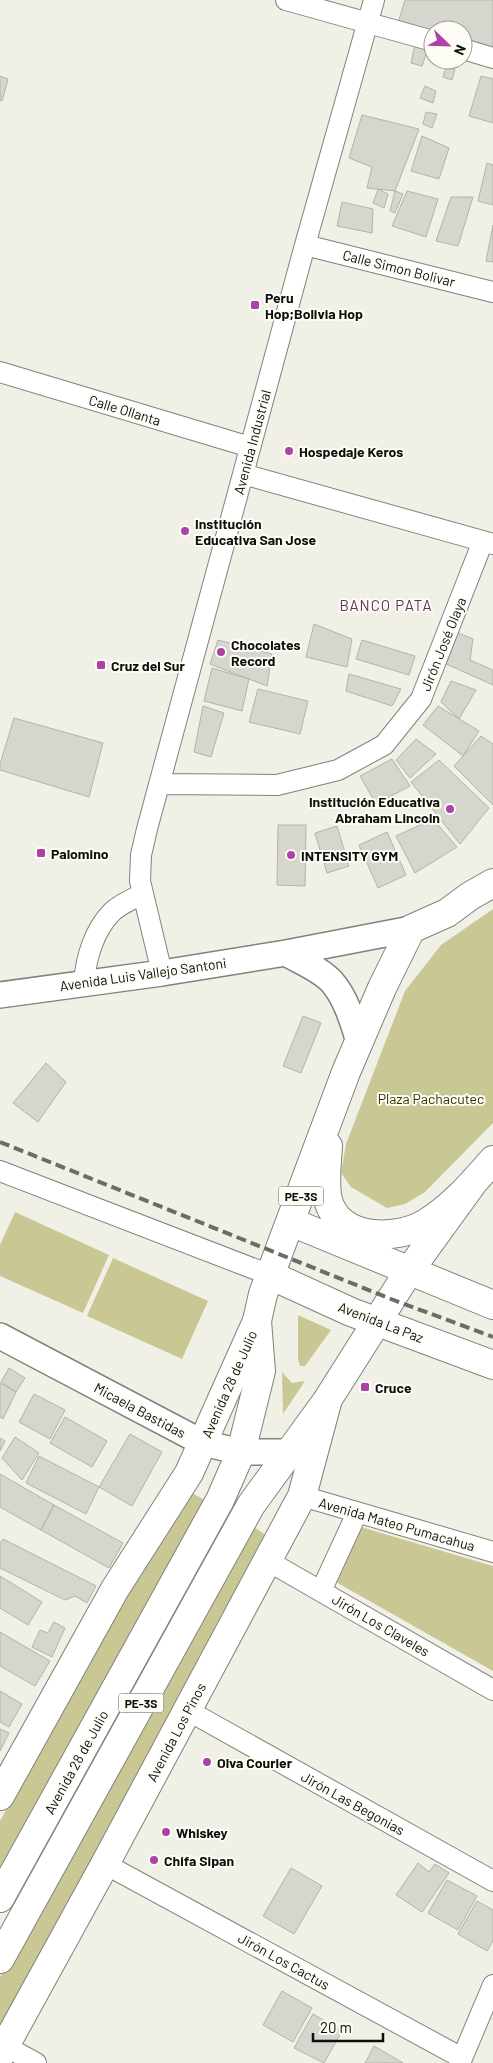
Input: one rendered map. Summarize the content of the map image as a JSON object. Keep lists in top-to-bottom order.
{
  "streets": {
    "main road": [
      "PE-3S",
      "Avenida La Paz",
      "Avenida 28 de Julio",
      "Avenida Los Pinos"
    ],
    "street": [
      "Calle Simon Bolivar",
      "Calle Ollanta",
      "Avenida Industrial",
      "Jirón José Olaya",
      "Avenida Luis Vallejo Santoni",
      "Micaela Bastidas",
      "Avenida Mateo Pumacahua",
      "Jirón Los Claveles",
      "Jirón Las Begonias",
      "Jirón Los Cactus"
    ]
  },
  "crossings": [
    ["Calle Simon Bolivar", "Avenida Industrial"],
    ["Calle Ollanta", "Avenida Industrial"],
    ["Avenida Industrial", "Jirón José Olaya"],
    ["Avenida Industrial", "Avenida Luis Vallejo Santoni"],
    ["Avenida Luis Vallejo Santoni", "PE-3S"],
    ["PE-3S", "Avenida La Paz"],
    ["PE-3S", "Avenida 28 de Julio"],
    ["PE-3S", "Avenida Los Pinos"],
    ["Avenida 28 de Julio", "Micaela Bastidas"],
    ["Avenida 28 de Julio", "Avenida Los Pinos"],
    ["Avenida Mateo Pumacahua", "Avenida Los Pinos"],
    ["Jirón Los Claveles", "Avenida Los Pinos"],
    ["Avenida Los Pinos", "Jirón Las Begonias"],
    ["Avenida Los Pinos", "Jirón Los Cactus"]
  ],
  "districts": ["BANCO PATA"],
  "parks": ["Plaza Pachacutec"],
  "places": {
    "transit": [
      "Peru Hop;Bolivia Hop",
      "Cruz del Sur",
      "Palomino",
      "Cruce"
    ],
    "other": [
      "Hospedaje Keros",
      "Institución Educativa San Jose",
      "Chocolates Record",
      "Institución Educativa Abraham Lincoln",
      "INTENSITY GYM",
      "Olva Courier",
      "Whiskey",
      "Chifa Sipan"
    ]
  },
  "scale_bar": "20 m",
  "north": "bottom right"
}
